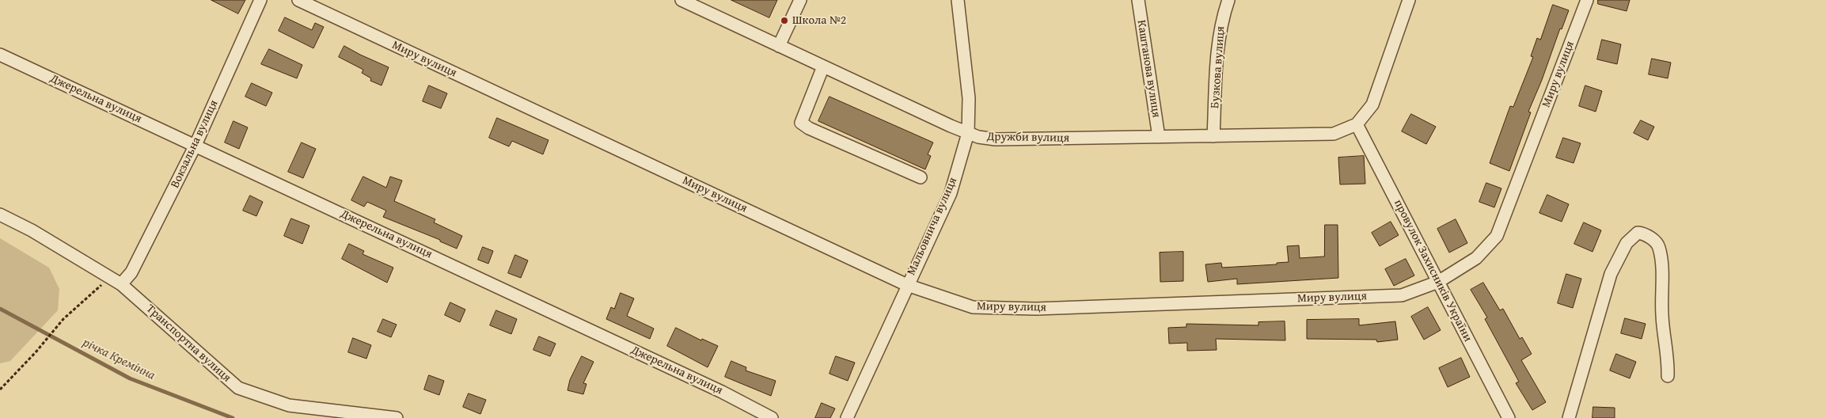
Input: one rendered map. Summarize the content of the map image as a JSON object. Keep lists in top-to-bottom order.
{
  "streets": {
    "street": [
      "Миру вулиця",
      "Бузкова вулиця",
      "Каштанова вулиця",
      "Джерельна вулиця",
      "Дружби вулиця",
      "Вокзальна вулиця",
      "Мальовнича вулиця",
      "провулок Захисників України",
      "Транспортна вулиця"
    ]
  },
  "crossings": [
    ["Миру вулиця", "Мальовнича вулиця"],
    ["Миру вулиця", "провулок Захисників України"],
    ["Бузкова вулиця", "Дружби вулиця"],
    ["Каштанова вулиця", "Дружби вулиця"],
    ["Джерельна вулиця", "Вокзальна вулиця"],
    ["Дружби вулиця", "Мальовнича вулиця"],
    ["Дружби вулиця", "провулок Захисників України"],
    ["Вокзальна вулиця", "Транспортна вулиця"]
  ],
  "water": ["річка Кремінна"],
  "places": ["Школа №2"]
}
